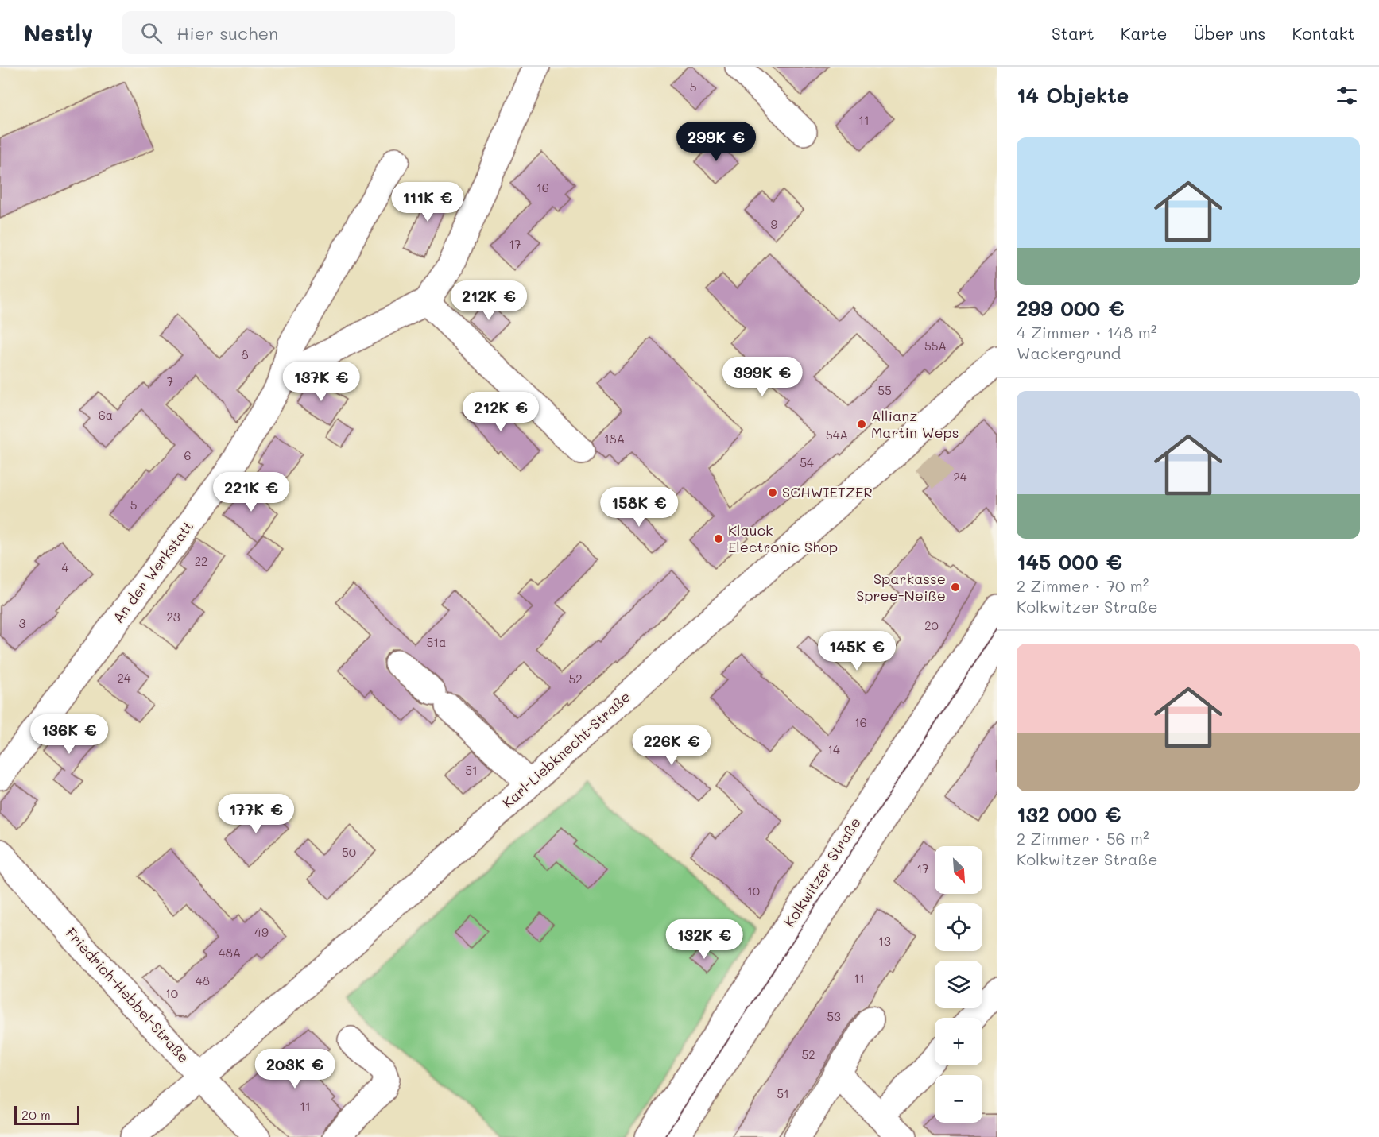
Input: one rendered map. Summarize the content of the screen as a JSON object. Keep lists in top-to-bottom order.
{
  "streets": {
    "street": [
      "An der Werkstatt",
      "Karl-Liebknecht-Straße",
      "Kolkwitzer Straße",
      "Friedrich-Hebbel-Straße"
    ]
  },
  "crossings": [
    ["Karl-Liebknecht-Straße", "Friedrich-Hebbel-Straße"]
  ],
  "places": [
    "Allianz Martin Weps",
    "SCHWIETZER",
    "Klauck Electronic Shop",
    "Sparkasse Spree-Neiße"
  ],
  "house_numbers": [
    "5",
    "11",
    "16",
    "9",
    "17",
    "55A",
    "8",
    "7",
    "55",
    "6a",
    "54A",
    "18A",
    "6",
    "54",
    "24",
    "5",
    "22",
    "4",
    "23",
    "3",
    "20",
    "51a",
    "24",
    "52",
    "16",
    "14",
    "51",
    "50",
    "17",
    "10",
    "49",
    "13",
    "48A",
    "11",
    "48",
    "10",
    "53",
    "52",
    "51",
    "11"
  ],
  "scale_bar": "20 m",
  "north": "bottom right",
  "page": {
    "header": "Nestly",
    "search": "Hier suchen",
    "nav": [
      "Start",
      "Karte",
      "Über uns",
      "Kontakt"
    ],
    "heading": "14 Objekte",
    "price": [
      "299K €",
      "111K €",
      "212K €",
      "399K €",
      "137K €",
      "212K €",
      "221K €",
      "158K €",
      "145K €",
      "136K €",
      "226K €",
      "177K €",
      "132K €",
      "203K €"
    ],
    "list": [
      {
        "name": "299 000 €",
        "note": "4 Zimmer · 148 m² · Wackergrund"
      },
      {
        "name": "145 000 €",
        "note": "2 Zimmer · 70 m² · Kolkwitzer Straße"
      },
      {
        "name": "132 000 €",
        "note": "2 Zimmer · 56 m² · Kolkwitzer Straße"
      }
    ],
    "map_buttons": ["+", "−"],
    "scale": "20 m"
  }
}
